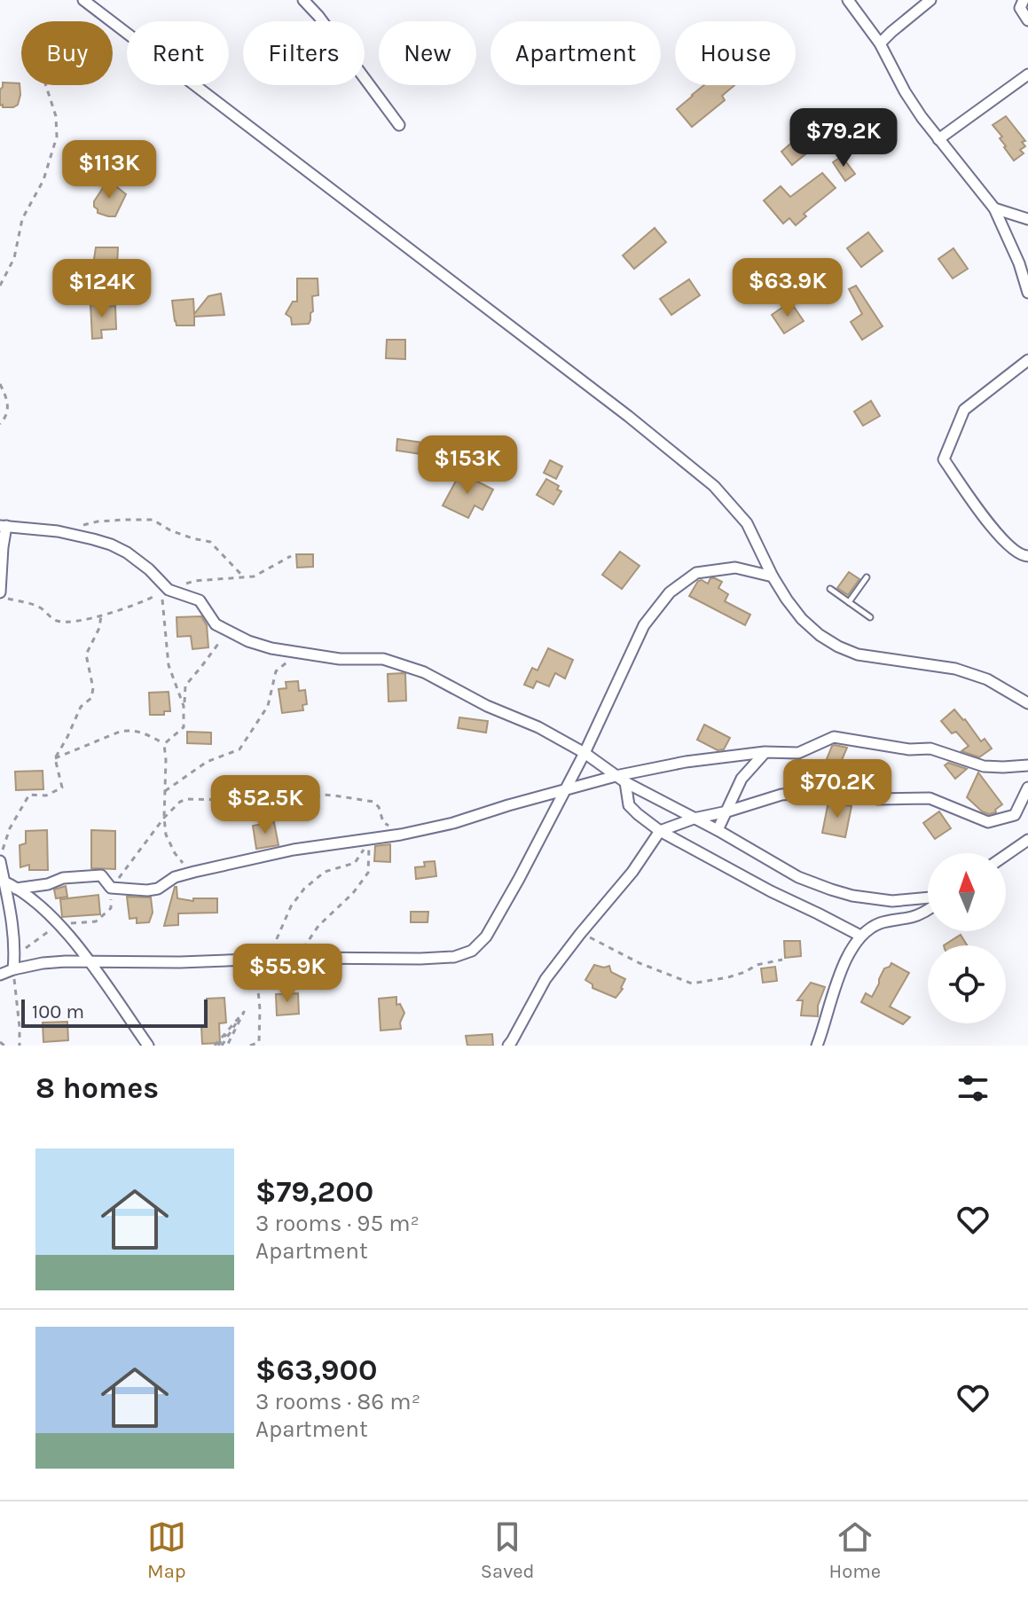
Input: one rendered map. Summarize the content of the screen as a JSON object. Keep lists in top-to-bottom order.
{
  "scale_bar": "100 m",
  "north": "top",
  "page": {
    "chip": [
      "Buy",
      "Rent",
      "Filters",
      "New",
      "Apartment",
      "House"
    ],
    "price": [
      "$79.2K",
      "$113K",
      "$63.9K",
      "$124K",
      "$153K",
      "$70.2K",
      "$52.5K",
      "$55.9K"
    ],
    "scale": "100 m",
    "heading": "8 homes",
    "list": [
      {
        "name": "$79,200",
        "note": "3 rooms · 95 m² · Apartment"
      },
      {
        "name": "$63,900",
        "note": "3 rooms · 86 m² · Apartment"
      }
    ],
    "tabs": ["Map", "Saved", "Home"]
  }
}
